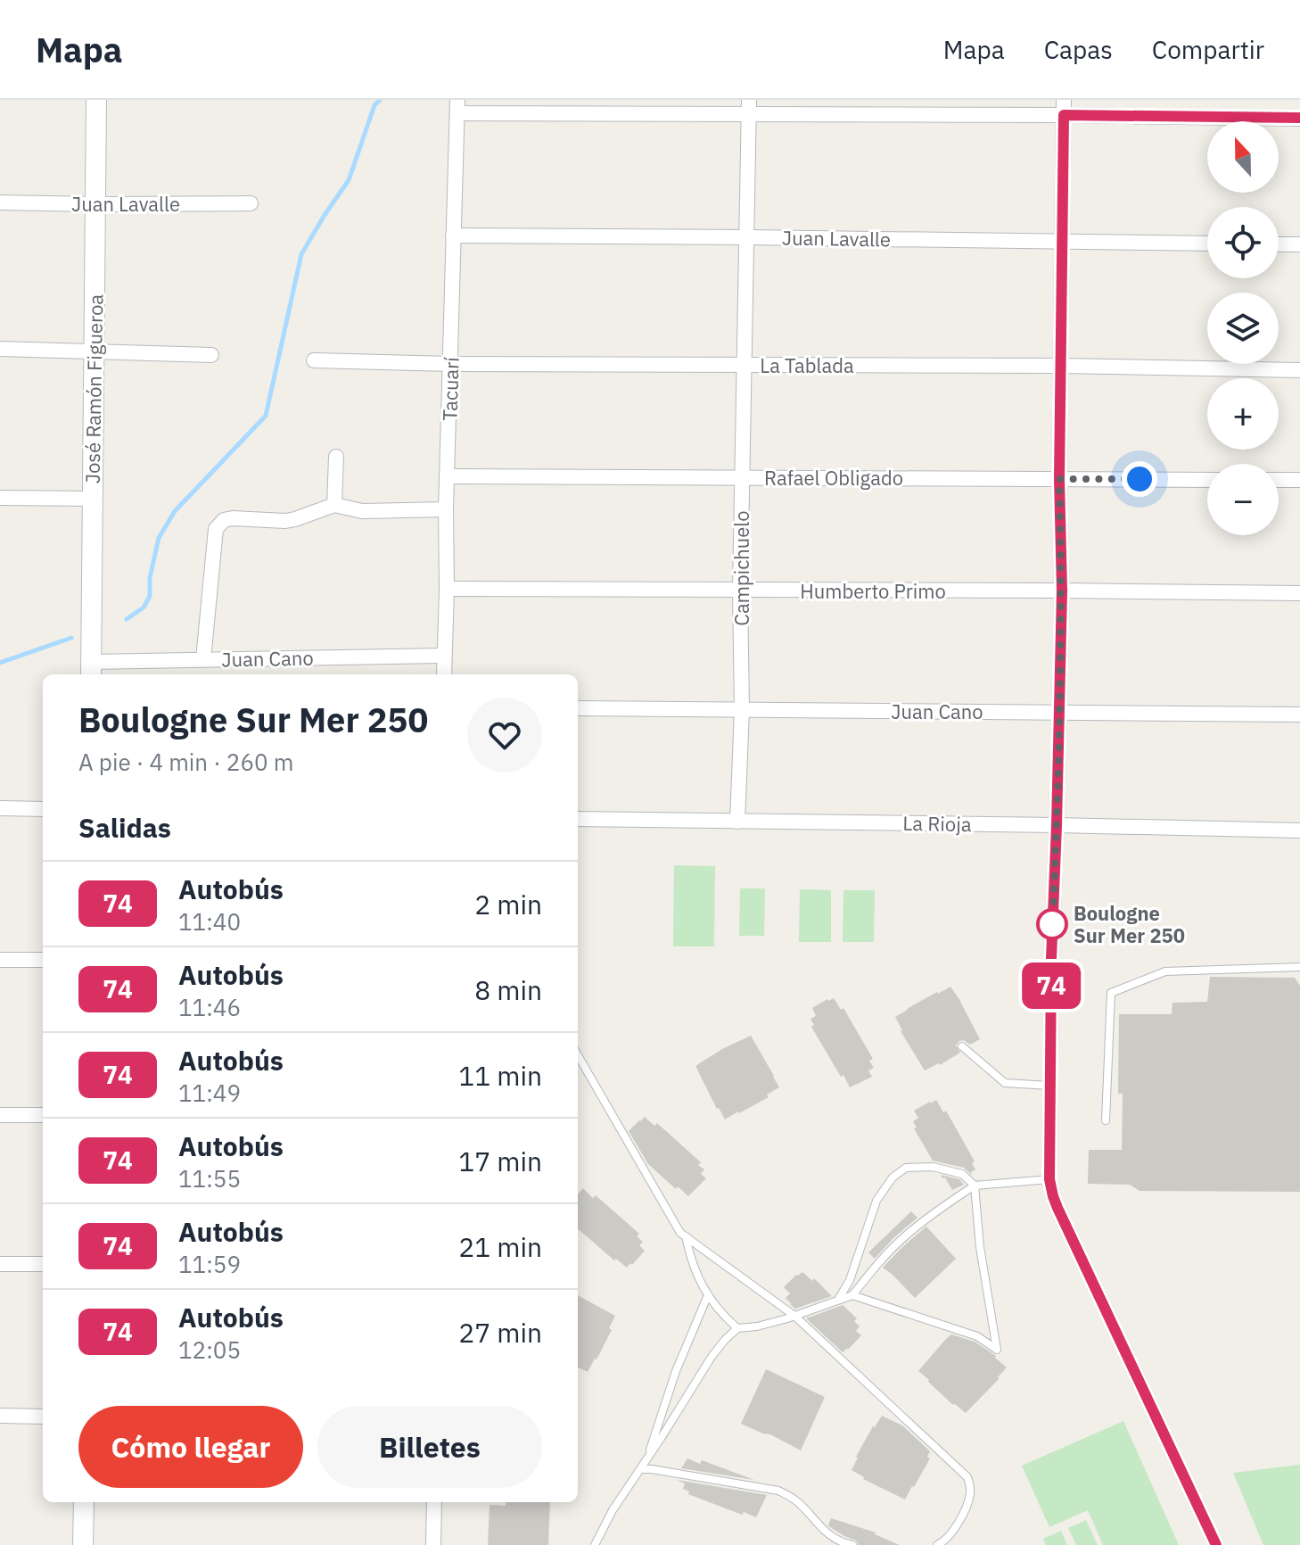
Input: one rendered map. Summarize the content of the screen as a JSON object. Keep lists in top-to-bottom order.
{
  "streets": {
    "main road": ["José Ramón Figueroa"],
    "street": [
      "Juan Lavalle",
      "La Tablada",
      "Tacuarí",
      "Rafael Obligado",
      "Campichuelo",
      "Humberto Primo",
      "Juan Cano",
      "La Rioja"
    ]
  },
  "crossings": [
    ["Juan Lavalle", "José Ramón Figueroa"],
    ["Juan Lavalle", "Tacuarí"],
    ["Juan Lavalle", "Campichuelo"],
    ["La Tablada", "Tacuarí"],
    ["La Tablada", "Campichuelo"],
    ["José Ramón Figueroa", "Juan Cano"],
    ["Tacuarí", "Rafael Obligado"],
    ["Tacuarí", "Humberto Primo"],
    ["Tacuarí", "Juan Cano"],
    ["Rafael Obligado", "Campichuelo"],
    ["Campichuelo", "Humberto Primo"],
    ["Campichuelo", "Juan Cano"],
    ["Campichuelo", "La Rioja"]
  ],
  "places": ["Boulogne Sur Mer 250"],
  "lines": ["bus line 74"],
  "north": "top",
  "page": {
    "header": "Mapa",
    "nav": ["Mapa", "Capas", "Compartir"],
    "on_map": "74",
    "map_buttons": ["+", "−"],
    "heading": [
      ["Boulogne Sur Mer 250", "A pie · 4 min · 260 m"],
      "Salidas"
    ],
    "list": [
      {
        "mark": "74",
        "name": "Autobús",
        "note": "11:40",
        "value": "2 min"
      },
      {
        "mark": "74",
        "name": "Autobús",
        "note": "11:46",
        "value": "8 min"
      },
      {
        "mark": "74",
        "name": "Autobús",
        "note": "11:49",
        "value": "11 min"
      },
      {
        "mark": "74",
        "name": "Autobús",
        "note": "11:55",
        "value": "17 min"
      },
      {
        "mark": "74",
        "name": "Autobús",
        "note": "11:59",
        "value": "21 min"
      },
      {
        "mark": "74",
        "name": "Autobús",
        "note": "12:05",
        "value": "27 min"
      }
    ],
    "buttons": ["Cómo llegar", "Billetes"]
  }
}
